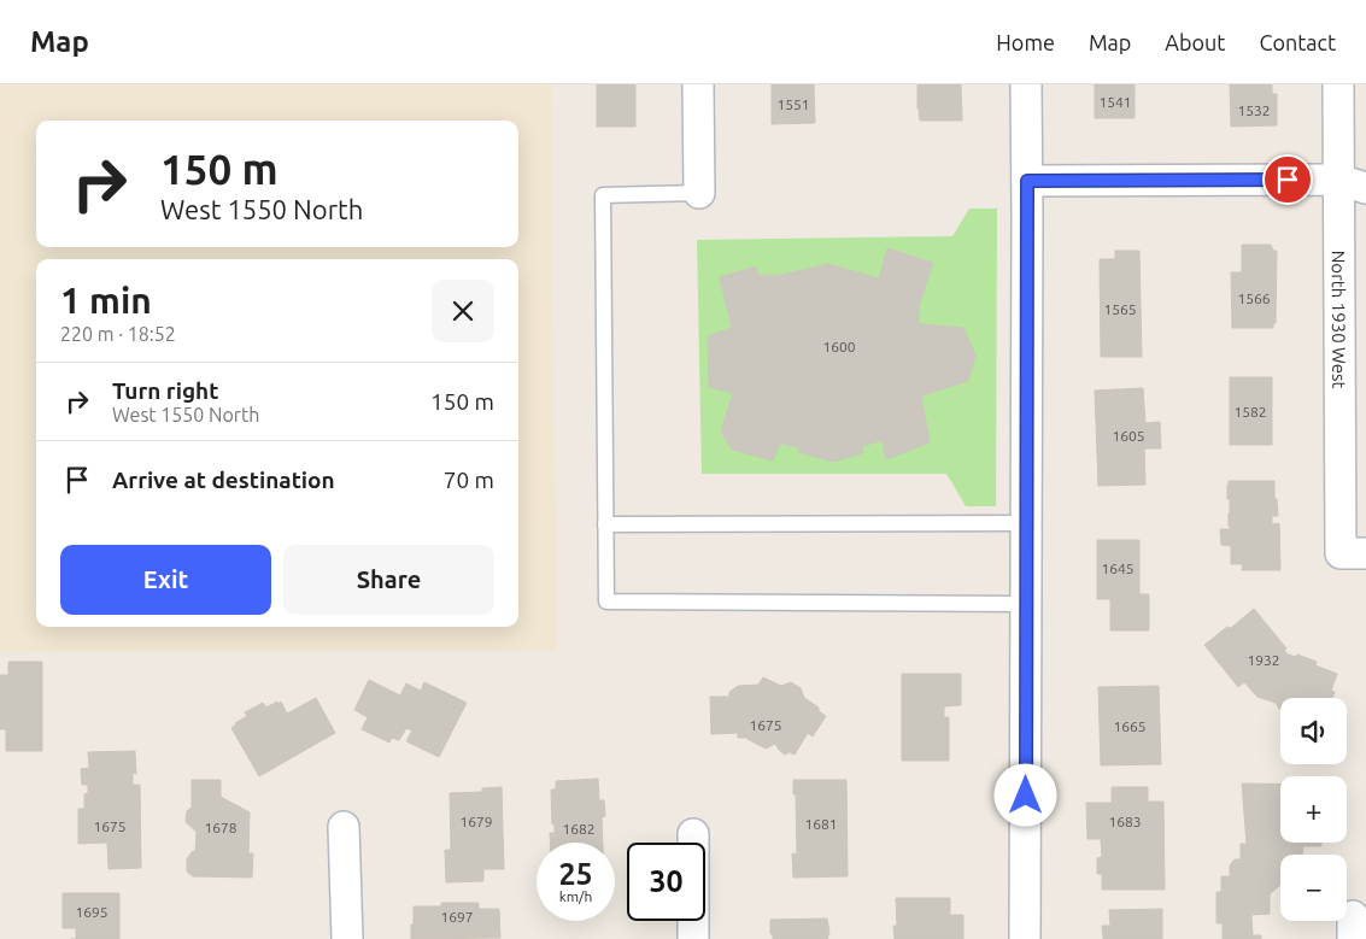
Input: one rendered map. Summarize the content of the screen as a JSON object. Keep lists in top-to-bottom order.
{
  "streets": {
    "street": ["North 1930 West"]
  },
  "house_numbers": [
    "1541",
    "1551",
    "1532",
    "1566",
    "1565",
    "1600",
    "1582",
    "1605",
    "1645",
    "1932",
    "1675",
    "1665",
    "1679",
    "1683",
    "1681",
    "1675",
    "1678",
    "1682",
    "1695",
    "1697"
  ],
  "page": {
    "header": "Map",
    "nav": [
      "Home",
      "Map",
      "About",
      "Contact"
    ],
    "turn": ["150 m", "West 1550 North"],
    "heading": ["1 min", "220 m · 18:52"],
    "list": [
      {
        "name": "Turn right",
        "note": "West 1550 North",
        "value": "150 m"
      },
      {
        "name": "Arrive at destination",
        "value": "70 m"
      }
    ],
    "buttons": ["Exit", "Share"],
    "map_buttons": ["+", "−"],
    "speed": "25 km/h",
    "limit": "30"
  }
}
